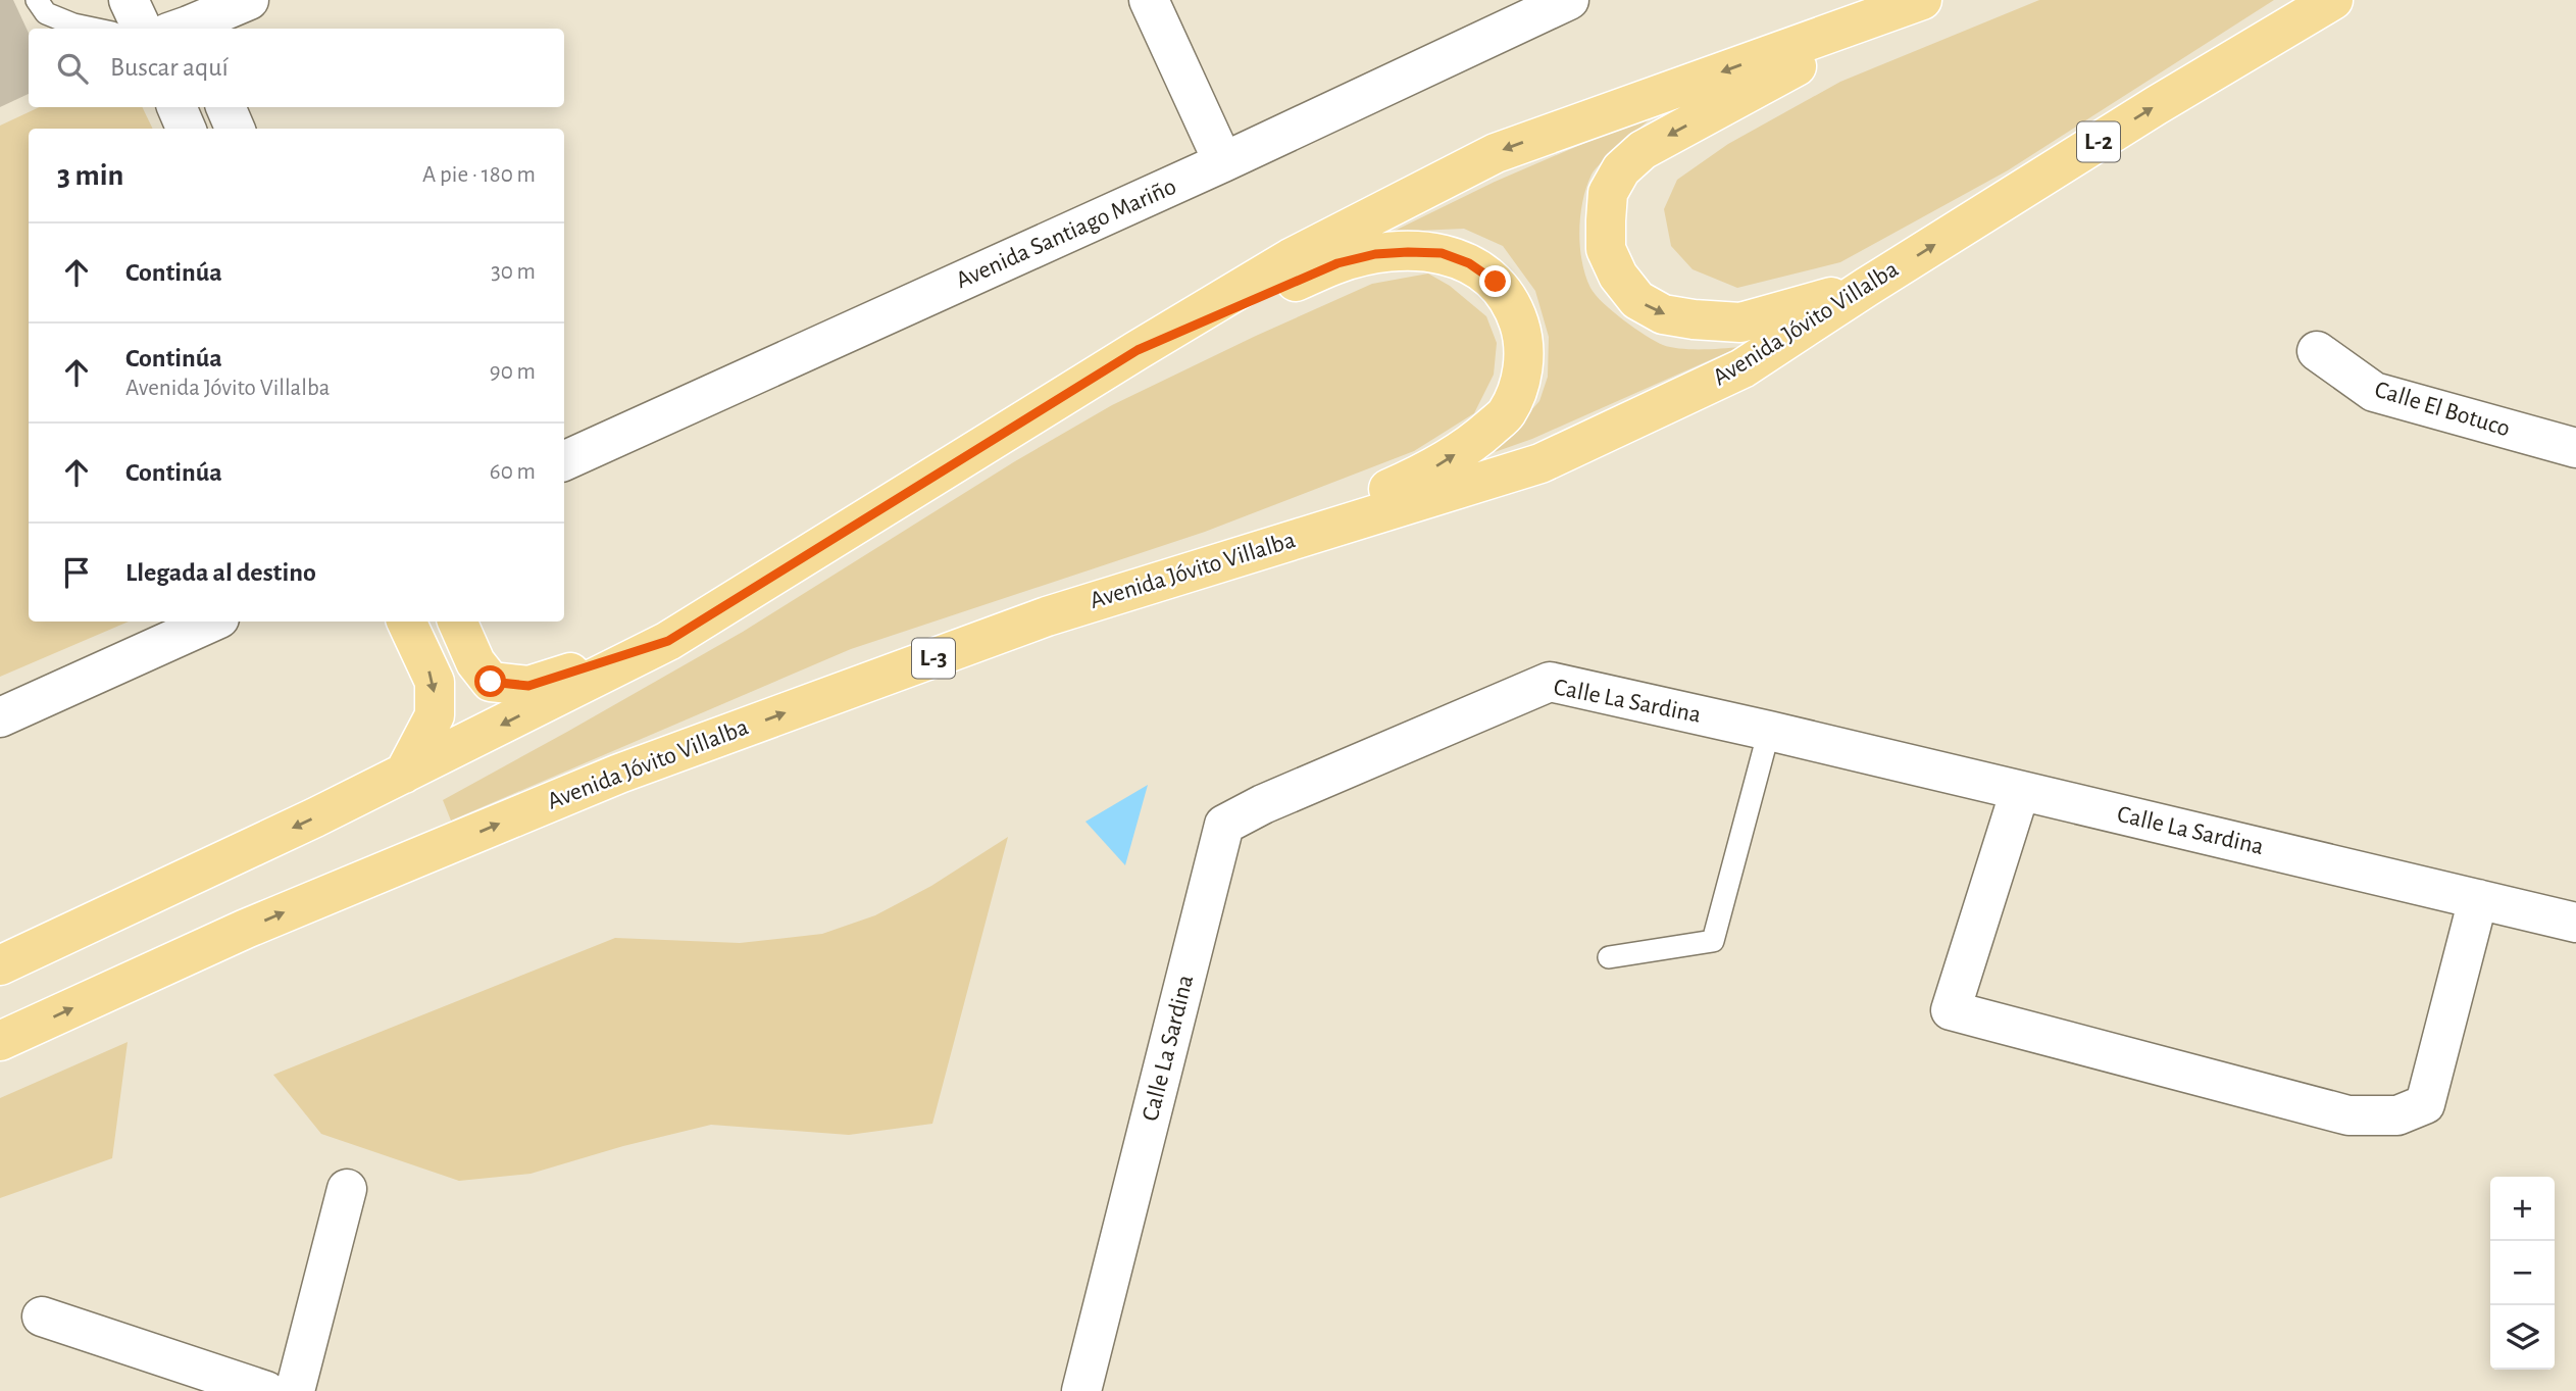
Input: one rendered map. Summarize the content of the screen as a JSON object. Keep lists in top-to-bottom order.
{
  "streets": {
    "main road": ["L-2", "Avenida Jóvito Villalba", "L-3"],
    "street": ["Avenida Santiago Mariño", "Calle El Botuco", "Calle La Sardina"]
  },
  "page": {
    "search": "Buscar aquí",
    "heading": ["3 min", "A pie · 180 m"],
    "list": [
      ["Continúa", "30 m"],
      ["Continúa", "Avenida Jóvito Villalba", "90 m"],
      ["Continúa", "60 m"],
      "Llegada al destino"
    ],
    "map_buttons": ["+", "−"]
  }
}
